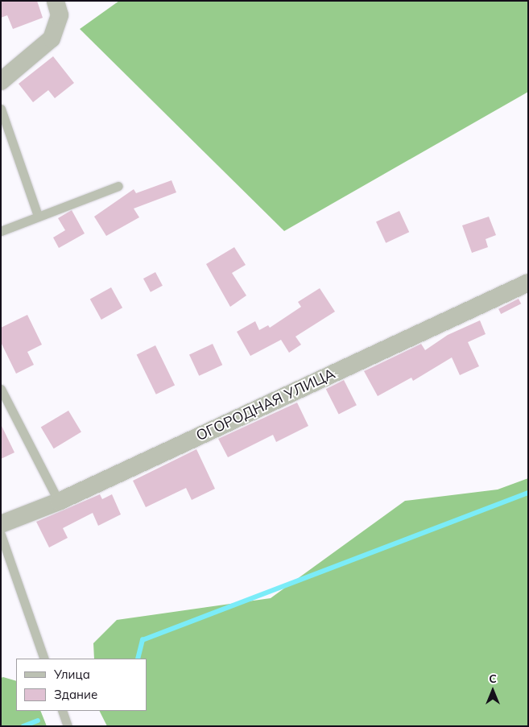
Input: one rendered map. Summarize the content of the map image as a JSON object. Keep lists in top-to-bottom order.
{
  "streets": {
    "street": ["ОГОРОДНАЯ УЛИЦА"]
  },
  "legend": ["Улица", "Здание"],
  "north": "top"
}
